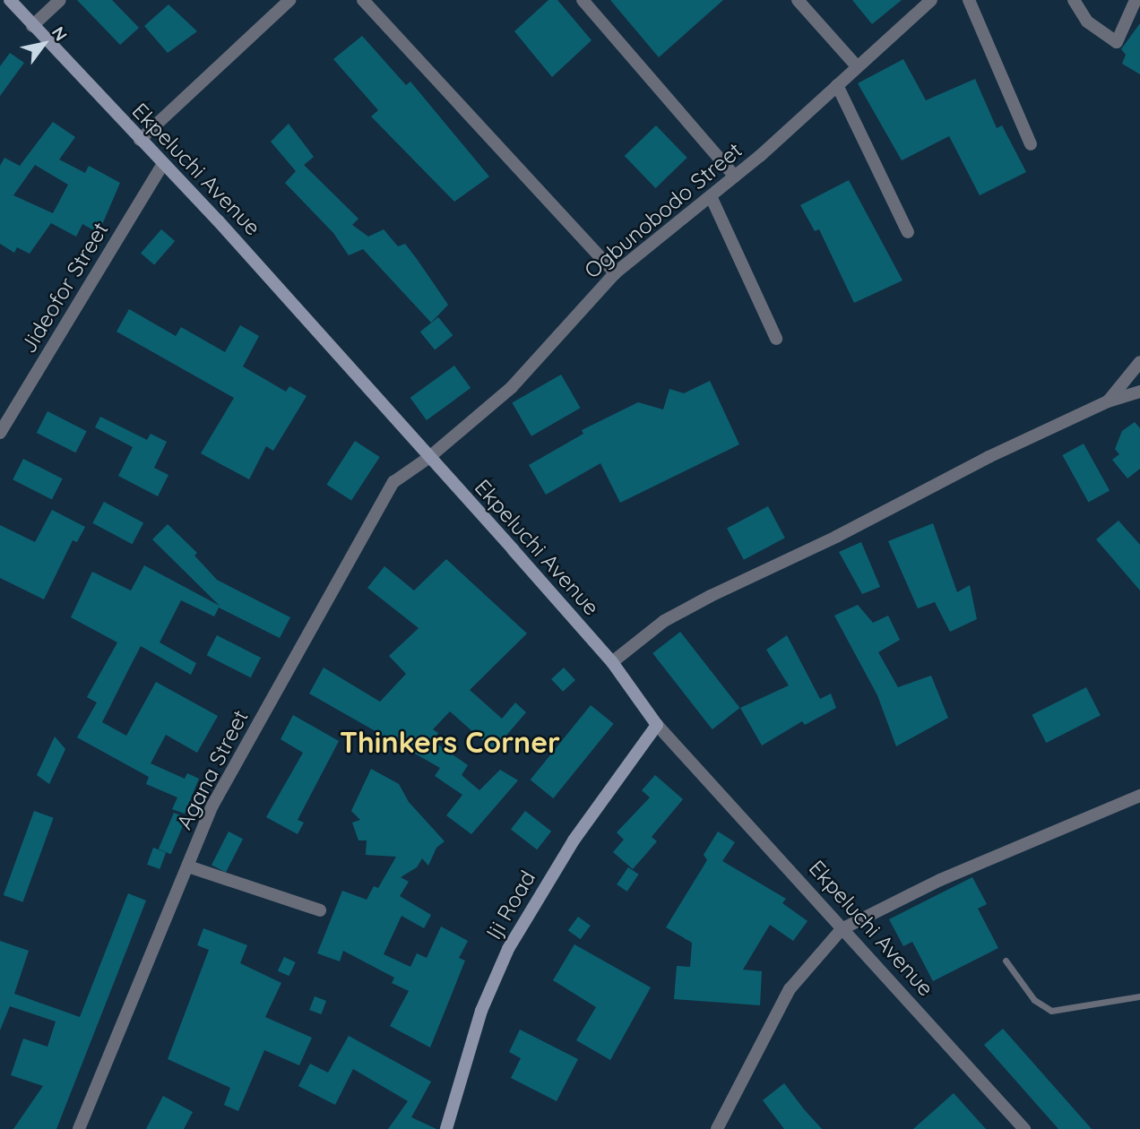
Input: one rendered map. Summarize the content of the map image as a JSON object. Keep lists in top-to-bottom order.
{
  "streets": {
    "street": [
      "Ekpeluchi Avenue",
      "Ogbunobodo Street",
      "Jideofor Street",
      "Agana Street",
      "Iji Road"
    ]
  },
  "crossings": [
    ["Ekpeluchi Avenue", "Ogbunobodo Street"],
    ["Ekpeluchi Avenue", "Jideofor Street"],
    ["Ekpeluchi Avenue", "Agana Street"],
    ["Ekpeluchi Avenue", "Iji Road"],
    ["Ogbunobodo Street", "Agana Street"]
  ],
  "districts": ["Thinkers Corner"],
  "north": "top right"
}
